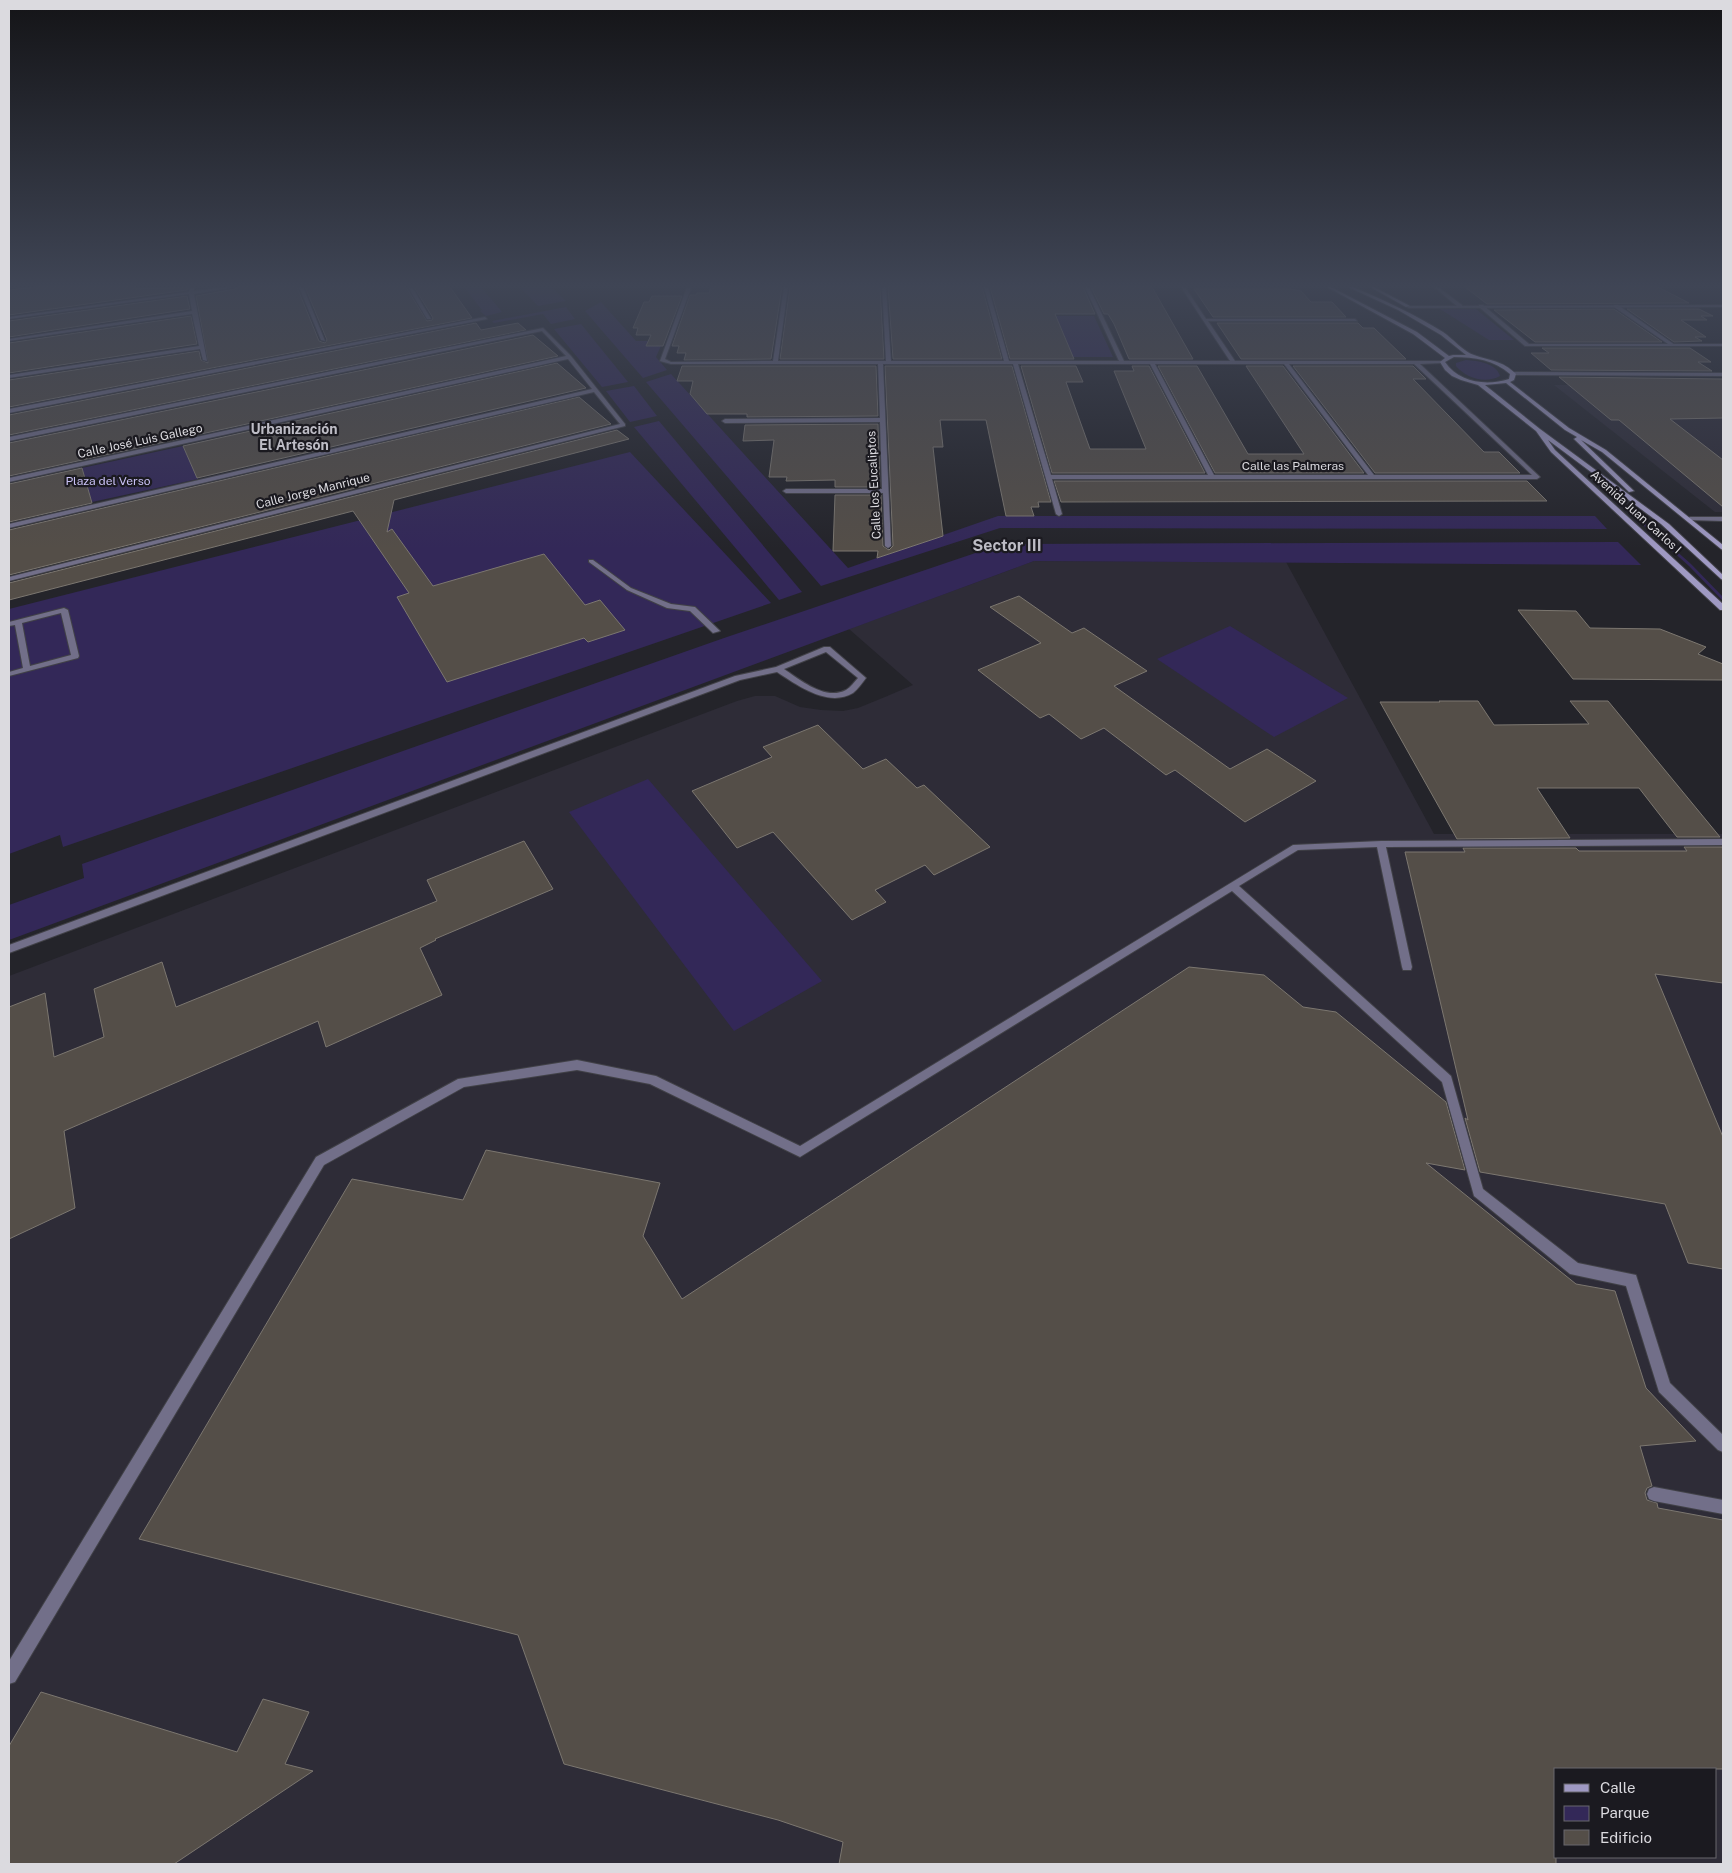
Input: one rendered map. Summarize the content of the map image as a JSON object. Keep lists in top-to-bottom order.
{
  "streets": {
    "main road": ["Avenida Juan Carlos I"],
    "street": [
      "Calle José Luis Gallego",
      "Calle las Palmeras",
      "Calle los Eucaliptos",
      "Calle Jorge Manrique"
    ]
  },
  "districts": ["Urbanización El Artesón", "Sector III"],
  "parks": ["Plaza del Verso"],
  "legend": ["Calle", "Parque", "Edificio"]
}
